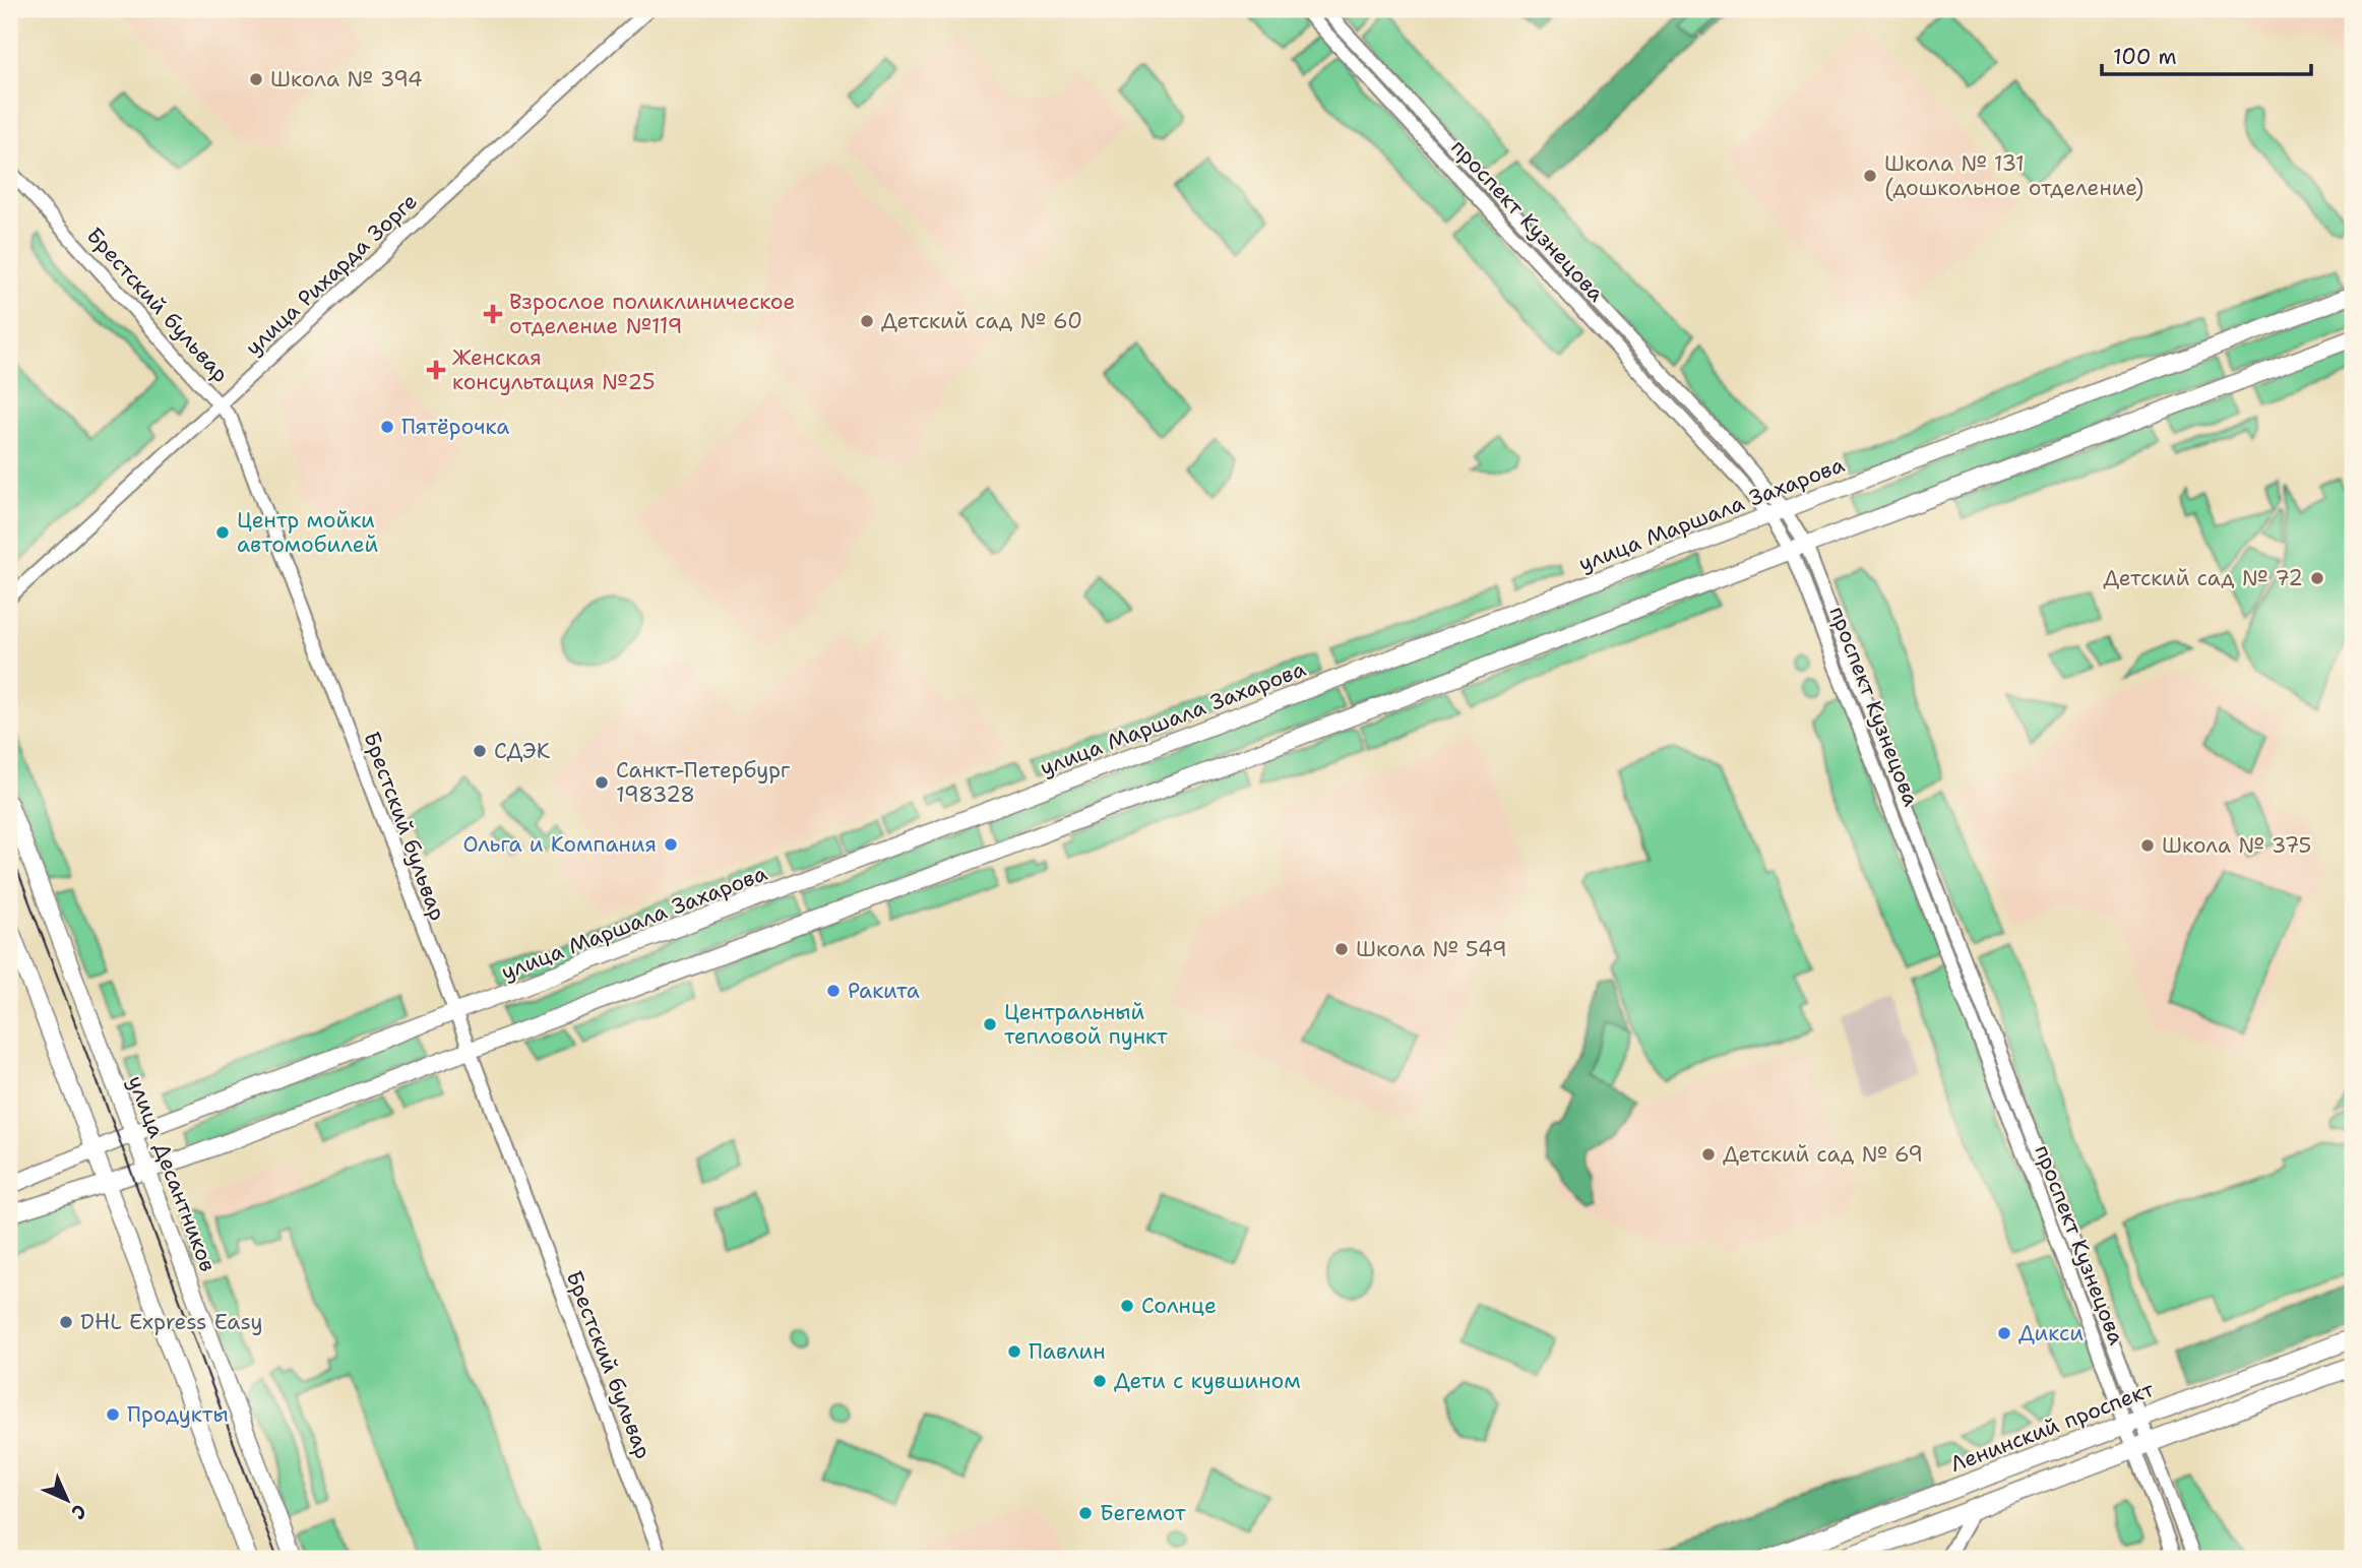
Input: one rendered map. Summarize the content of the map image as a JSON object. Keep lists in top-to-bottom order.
{
  "streets": {
    "main road": ["Ленинский проспект"],
    "street": [
      "проспект Кузнецова",
      "улица Рихарда Зорге",
      "Брестский бульвар",
      "улица Маршала Захарова",
      "улица Десантников"
    ]
  },
  "crossings": [
    ["проспект Кузнецова", "улица Маршала Захарова"],
    ["проспект Кузнецова", "Ленинский проспект"],
    ["улица Рихарда Зорге", "Брестский бульвар"],
    ["Брестский бульвар", "улица Маршала Захарова"],
    ["улица Маршала Захарова", "улица Десантников"]
  ],
  "places": {
    "other": [
      "Школа № 394",
      "Школа № 131 (дошкольное отделение)",
      "Детский сад № 60",
      "Пятёрочка",
      "Центр мойки автомобилей",
      "Детский сад № 72",
      "СДЭК",
      "Санкт-Петербург 198328",
      "Ольга и Компания",
      "Школа № 375",
      "Школа № 549",
      "Ракита",
      "Центральный тепловой пункт",
      "Детский сад № 69",
      "Солнце",
      "DHL Express Easy",
      "Дикси",
      "Павлин",
      "Дети с кувшином",
      "Продукты",
      "Бегемот"
    ],
    "health": ["Взрослое поликлиническое отделение №119", "Женская консультация №25"]
  },
  "scale_bar": "100 m",
  "north": "bottom right"
}
